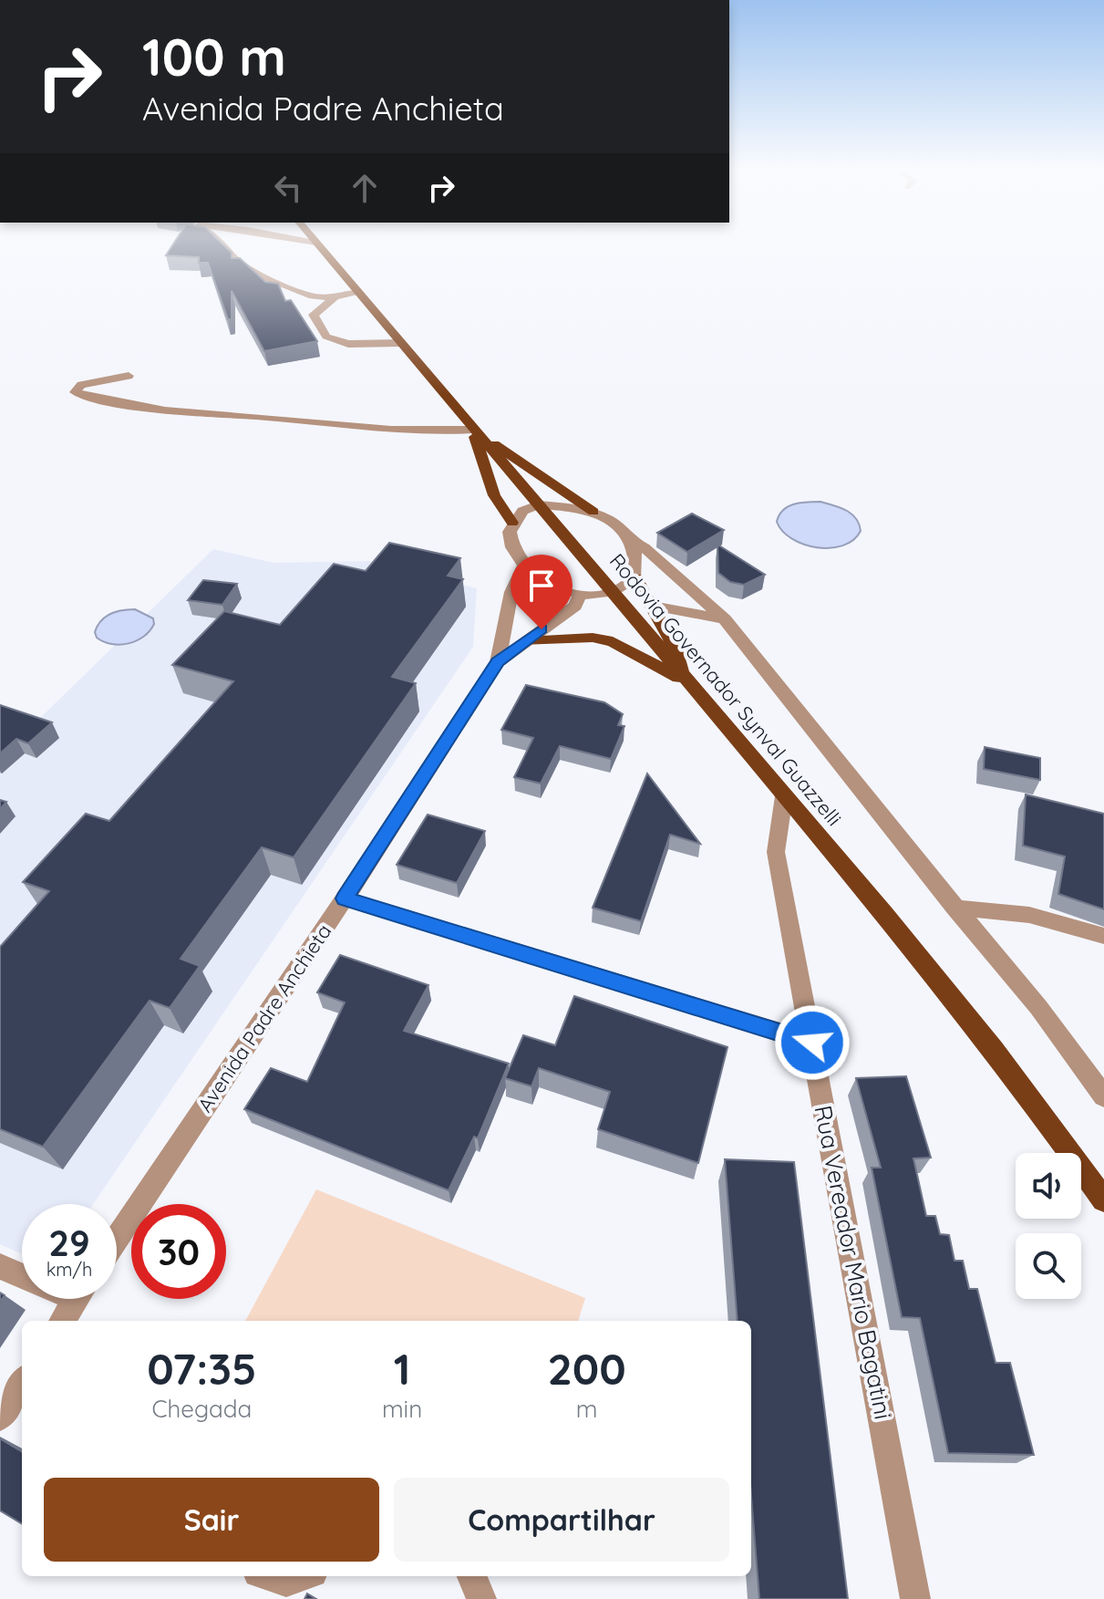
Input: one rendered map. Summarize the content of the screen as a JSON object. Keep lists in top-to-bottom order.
{
  "streets": {
    "main road": ["Rodovia Governador Synval Guazzelli"],
    "street": ["Avenida Padre Anchieta", "Rua Vereador Mario Bagatini"]
  },
  "crossings": [
    ["Rodovia Governador Synval Guazzelli", "Rua Vereador Mario Bagatini"]
  ],
  "page": {
    "turn": ["100 m", "Avenida Padre Anchieta"],
    "speed": "29 km/h",
    "limit": "30",
    "eta": [
      "07:35",
      "Chegada",
      "1",
      "min",
      "200",
      "m"
    ],
    "buttons": ["Sair", "Compartilhar"]
  }
}
